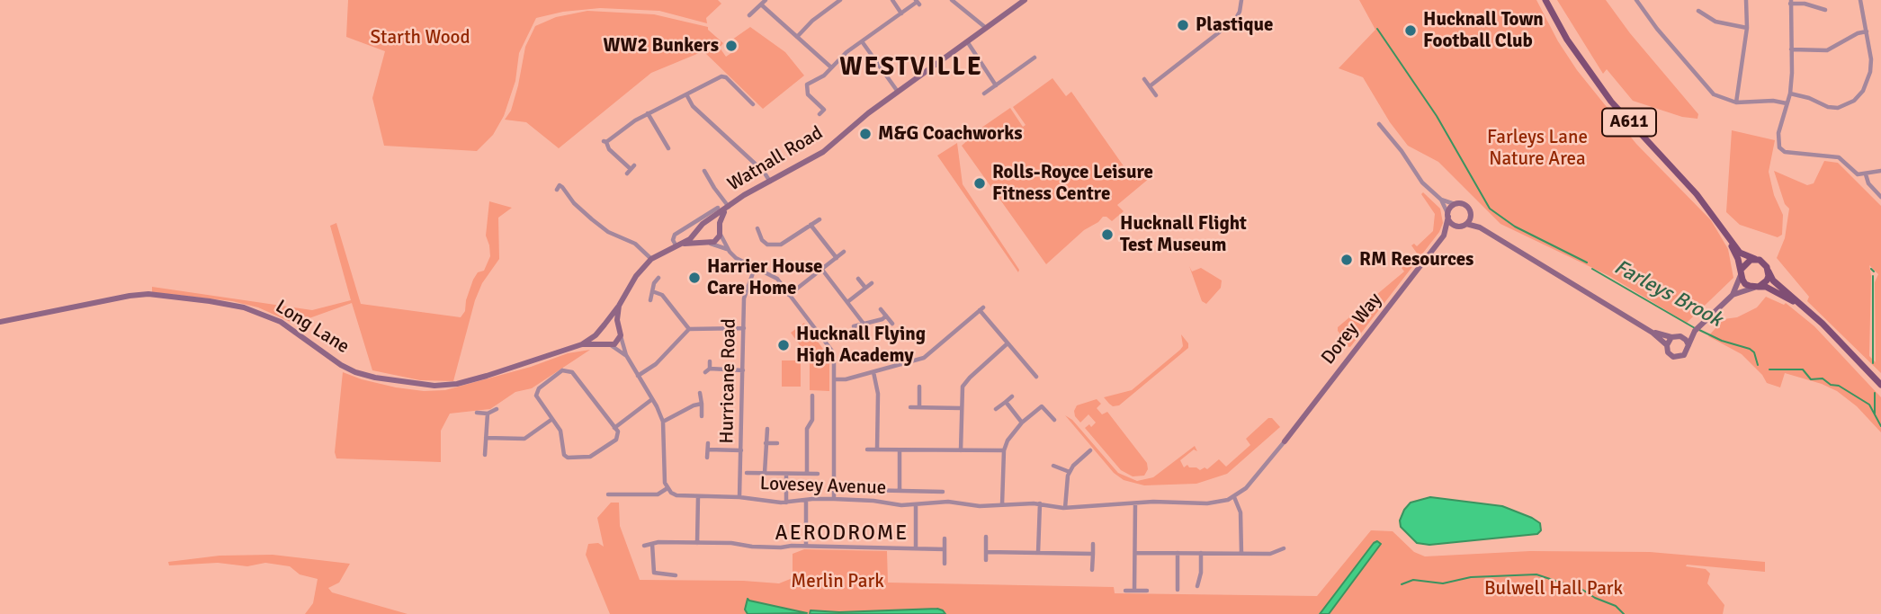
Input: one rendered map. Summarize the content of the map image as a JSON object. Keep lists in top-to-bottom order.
{
  "streets": {
    "main road": [
      "A611",
      "Watnall Road",
      "Long Lane",
      "Dorey Way"
    ],
    "street": ["Hurricane Road", "Lovesey Avenue"]
  },
  "crossings": [
    ["Watnall Road", "Long Lane"],
    ["Hurricane Road", "Lovesey Avenue"]
  ],
  "districts": ["WESTVILLE", "AERODROME"],
  "water": ["Farleys Brook"],
  "parks": [
    "Starth Wood",
    "Farleys Lane Nature Area",
    "Merlin Park",
    "Bulwell Hall Park"
  ],
  "places": [
    "Plastique",
    "Hucknall Town Football Club",
    "WW2 Bunkers",
    "M&G Coachworks",
    "Rolls-Royce Leisure Fitness Centre",
    "Hucknall Flight Test Museum",
    "RM Resources",
    "Harrier House Care Home",
    "Hucknall Flying High Academy"
  ]
}
